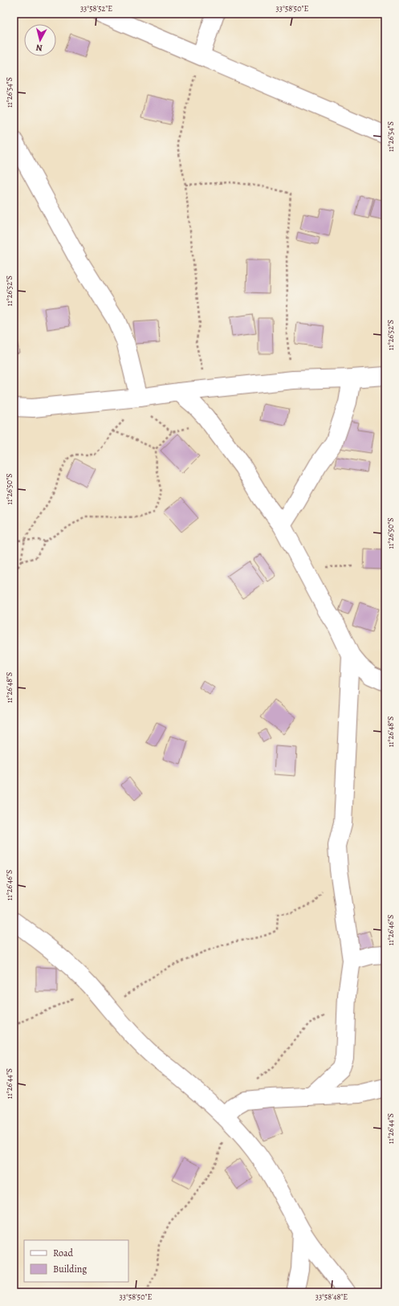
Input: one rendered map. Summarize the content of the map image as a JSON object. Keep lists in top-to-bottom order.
{
  "legend": ["Road", "Building"],
  "north": "bottom",
  "coordinates": [
    "33°58'52\"E",
    "33°58'50\"E",
    "11°26'54\"S",
    "11°26'52\"S",
    "11°26'50\"S",
    "11°26'48\"S",
    "11°26'46\"S",
    "11°26'44\"S",
    "33°58'48\"E"
  ]
}
